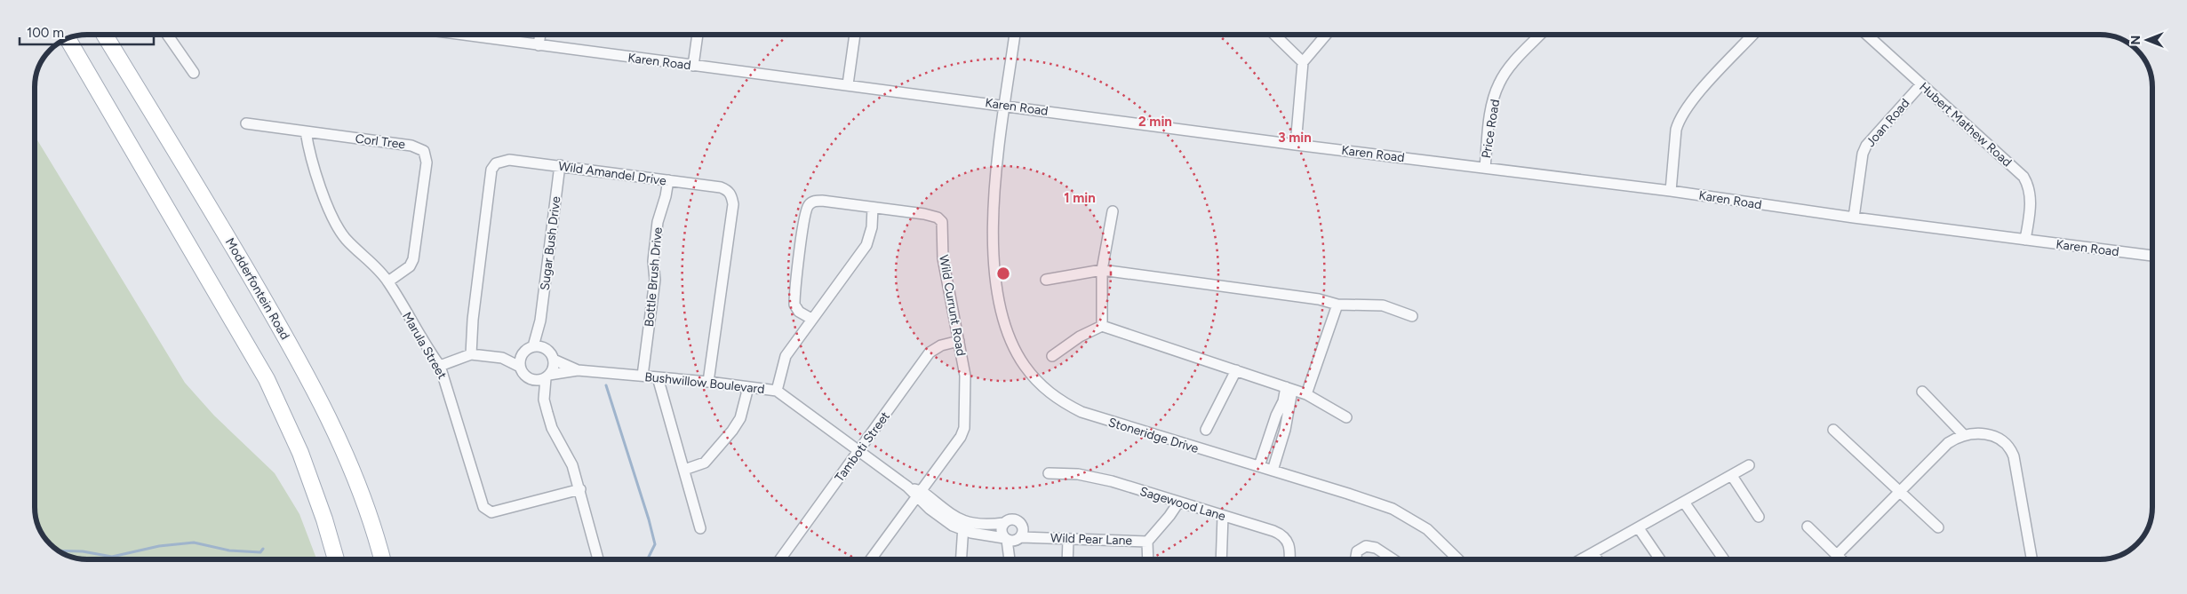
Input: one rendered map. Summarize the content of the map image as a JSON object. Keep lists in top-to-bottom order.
{
  "streets": {
    "main road": ["Modderfontein Road"],
    "street": [
      "Karen Road",
      "Joan Road",
      "Hubert Mathew Road",
      "Price Road",
      "Corl Tree",
      "Wild Amandel Drive",
      "Sugar Bush Drive",
      "Bottle Brush Drive",
      "Wild Currunt Road",
      "Marula Street",
      "Bushwillow Boulevard",
      "Stoneridge Drive",
      "Tamboti Street",
      "Sagewood Lane",
      "Wild Pear Lane"
    ]
  },
  "crossings": [
    ["Karen Road", "Joan Road"],
    ["Karen Road", "Hubert Mathew Road"],
    ["Karen Road", "Price Road"],
    ["Karen Road", "Stoneridge Drive"],
    ["Joan Road", "Hubert Mathew Road"],
    ["Corl Tree", "Marula Street"],
    ["Wild Amandel Drive", "Sugar Bush Drive"],
    ["Wild Amandel Drive", "Bottle Brush Drive"],
    ["Wild Amandel Drive", "Bushwillow Boulevard"],
    ["Sugar Bush Drive", "Bushwillow Boulevard"],
    ["Bottle Brush Drive", "Bushwillow Boulevard"],
    ["Wild Currunt Road", "Bushwillow Boulevard"],
    ["Wild Currunt Road", "Tamboti Street"],
    ["Bushwillow Boulevard", "Tamboti Street"],
    ["Bushwillow Boulevard", "Wild Pear Lane"],
    ["Sagewood Lane", "Wild Pear Lane"]
  ],
  "scale_bar": "100 m",
  "north": "left",
  "rings": ["2 min", "3 min", "1 min"]
}
